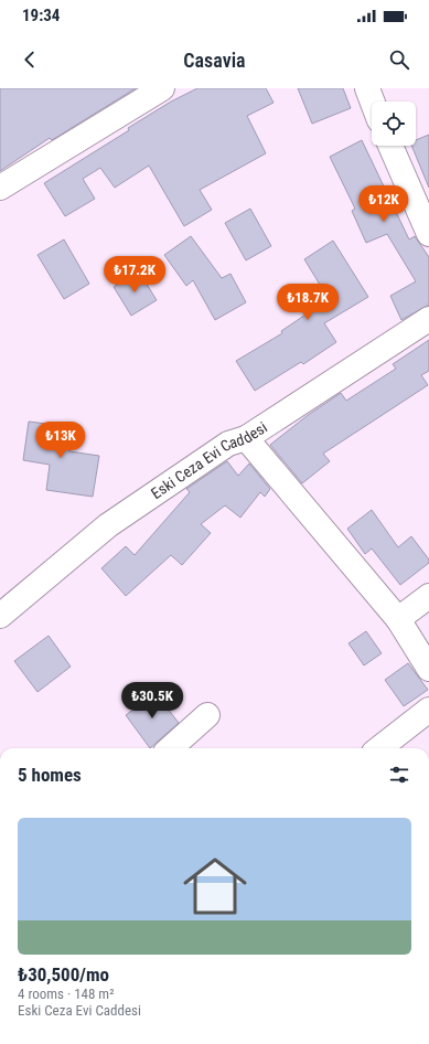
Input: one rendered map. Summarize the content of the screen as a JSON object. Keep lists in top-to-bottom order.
{
  "streets": {
    "street": ["Eski Ceza Evi Caddesi"]
  },
  "page": {
    "status": "19:34",
    "header": "Casavia",
    "price": [
      "₺12K",
      "₺17.2K",
      "₺18.7K",
      "₺13K",
      "₺30.5K"
    ],
    "heading": "5 homes",
    "list": [
      {
        "name": "₺30,500/mo",
        "note": "4 rooms · 148 m² · Eski Ceza Evi Caddesi"
      }
    ]
  }
}
